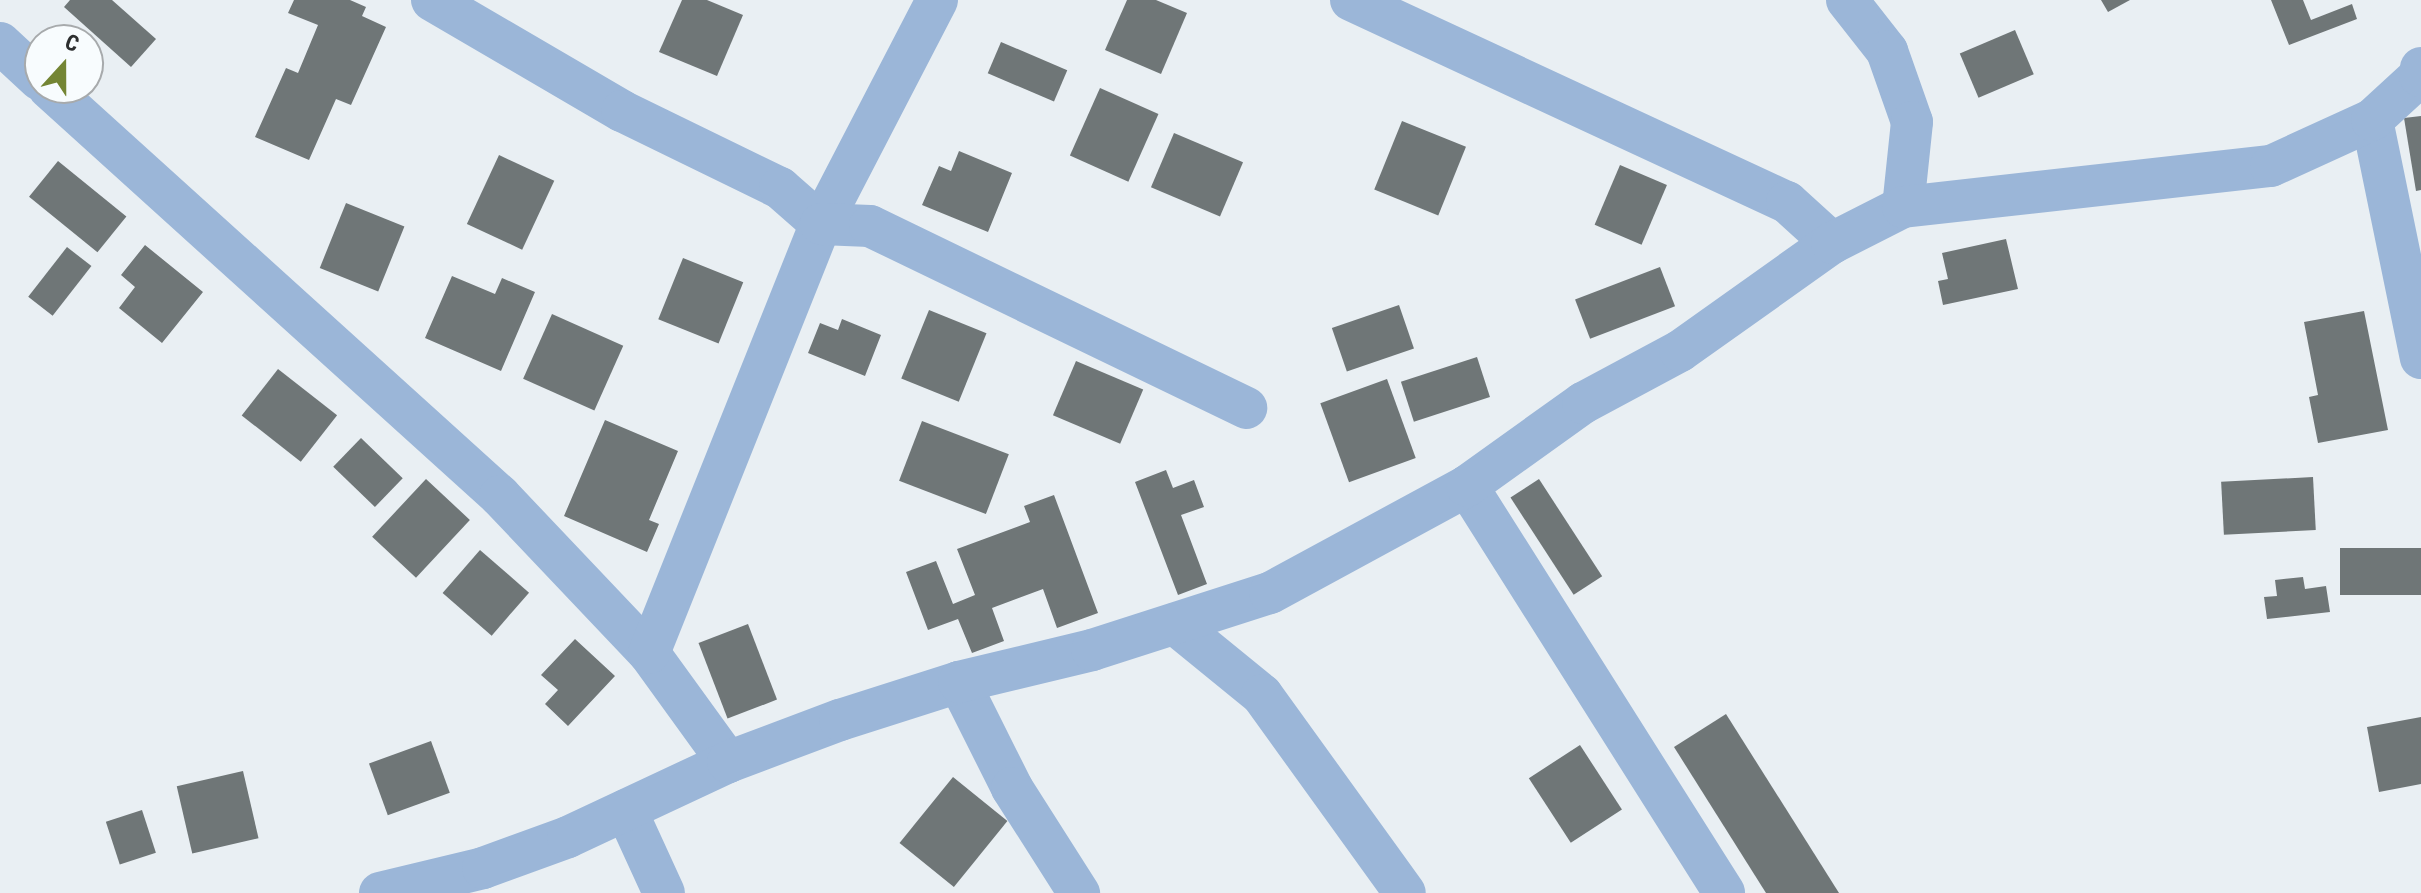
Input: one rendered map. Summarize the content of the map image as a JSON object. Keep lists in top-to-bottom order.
{
  "north": "top"
}
